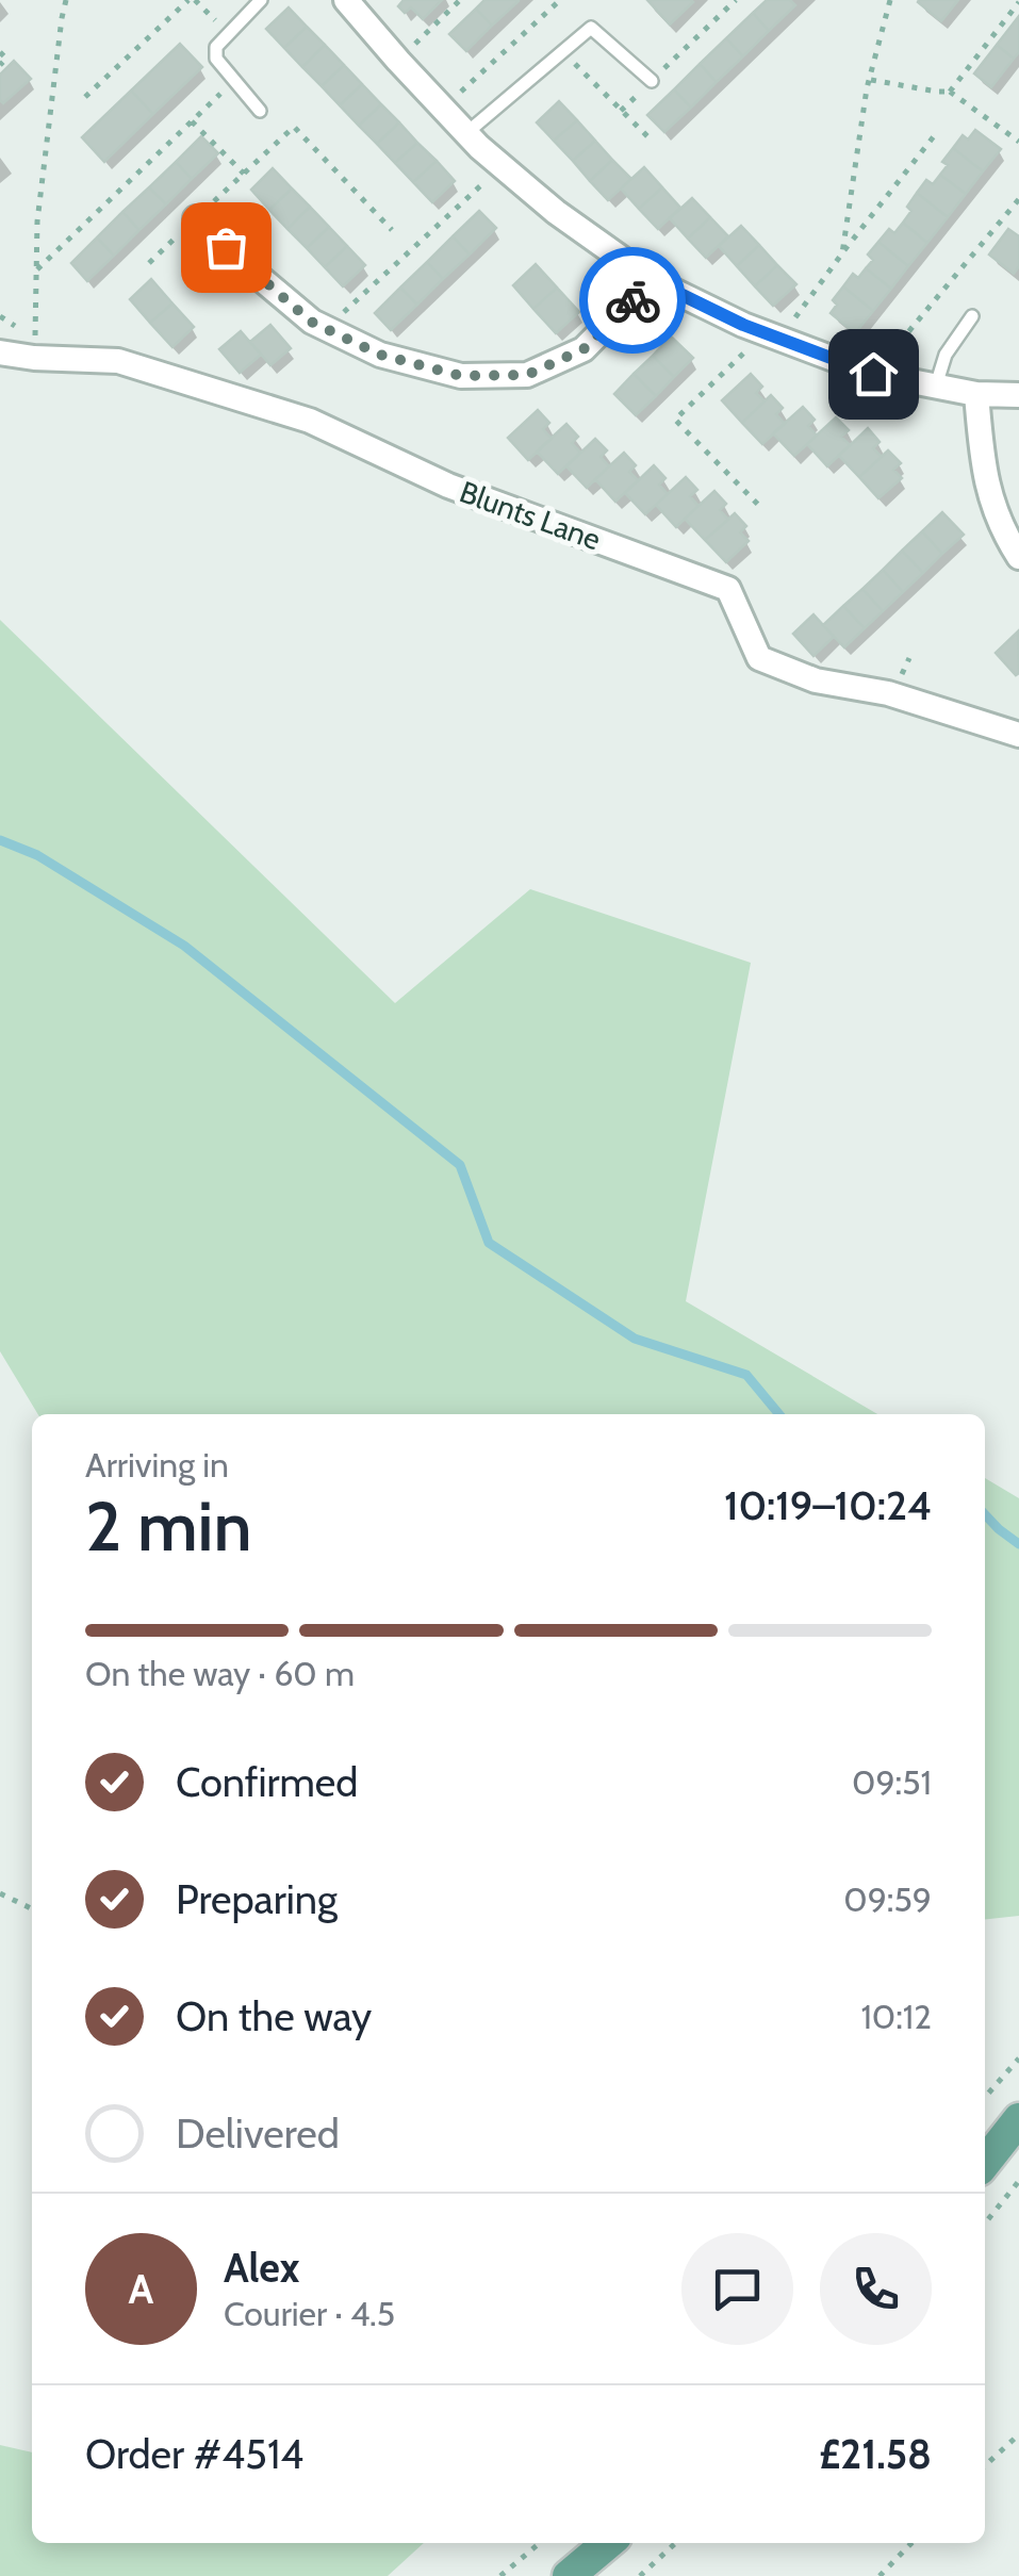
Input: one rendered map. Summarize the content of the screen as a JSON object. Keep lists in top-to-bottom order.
{
  "streets": {
    "street": ["Blunts Lane"]
  },
  "page": {
    "heading": ["2 min", "Arriving in", "10:19–10:24"],
    "panel": [
      "Alex",
      "Courier · 4.5",
      "Order #4514",
      "£21.58"
    ],
    "bar": "On the way · 60 m",
    "list": [
      ["Confirmed", "09:51"],
      ["Preparing", "09:59"],
      ["On the way", "10:12"],
      "Delivered"
    ],
    "round": "A"
  }
}
